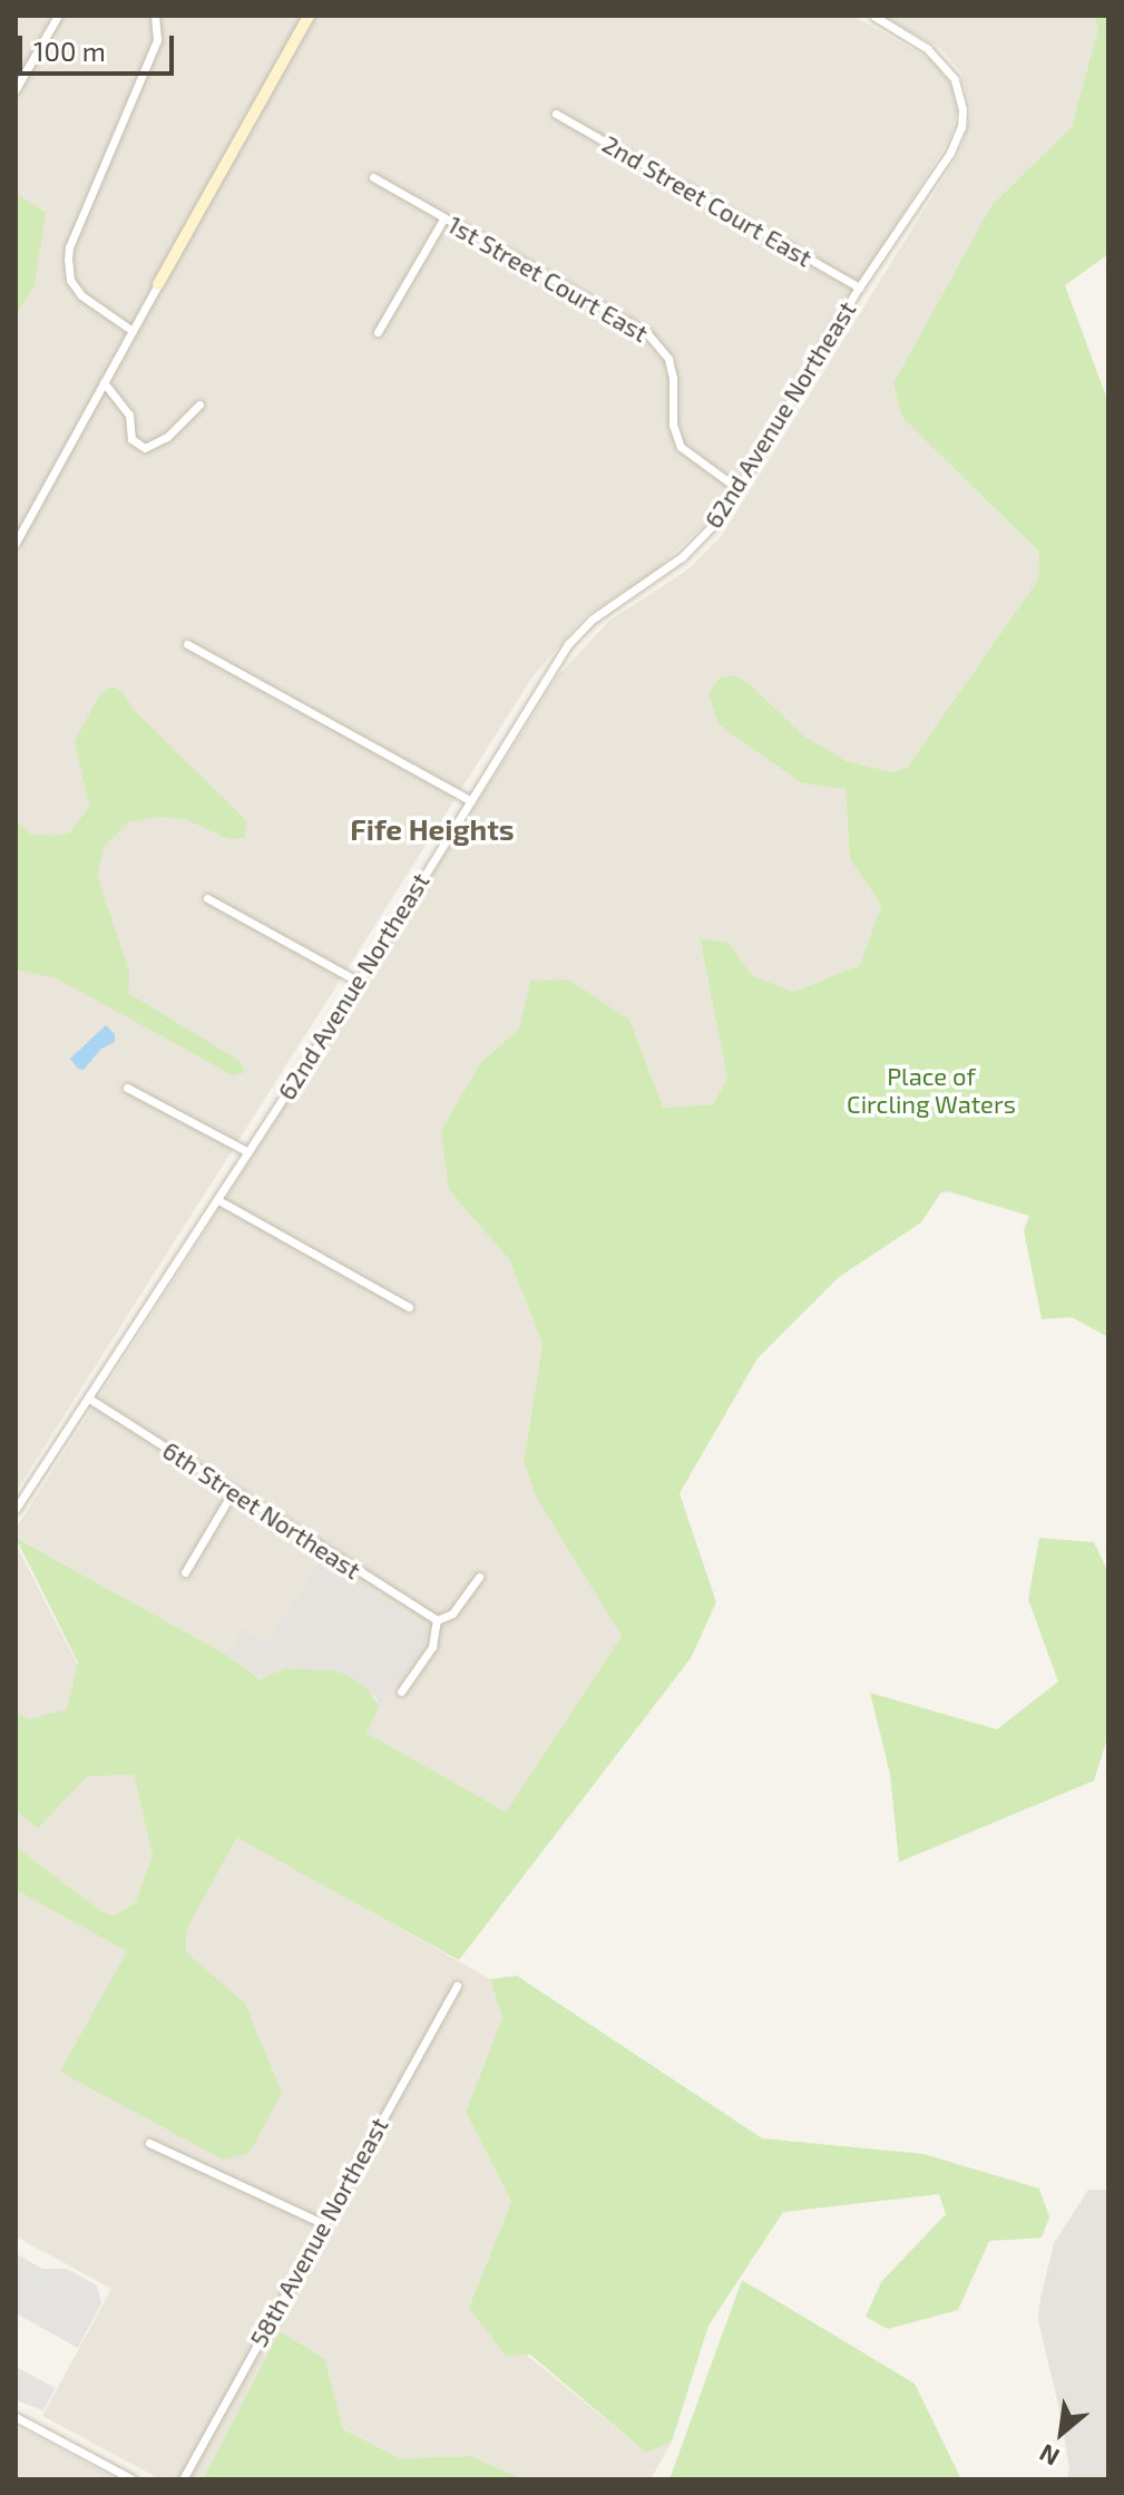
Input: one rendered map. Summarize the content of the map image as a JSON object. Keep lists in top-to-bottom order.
{
  "streets": {
    "street": [
      "2nd Street Court East",
      "1st Street Court East",
      "62nd Avenue Northeast",
      "6th Street Northeast",
      "58th Avenue Northeast"
    ]
  },
  "crossings": [
    ["2nd Street Court East", "62nd Avenue Northeast"],
    ["1st Street Court East", "62nd Avenue Northeast"],
    ["62nd Avenue Northeast", "6th Street Northeast"]
  ],
  "districts": ["Fife Heights"],
  "parks": ["Place of Circling Waters"],
  "scale_bar": "100 m",
  "north": "bottom left"
}
